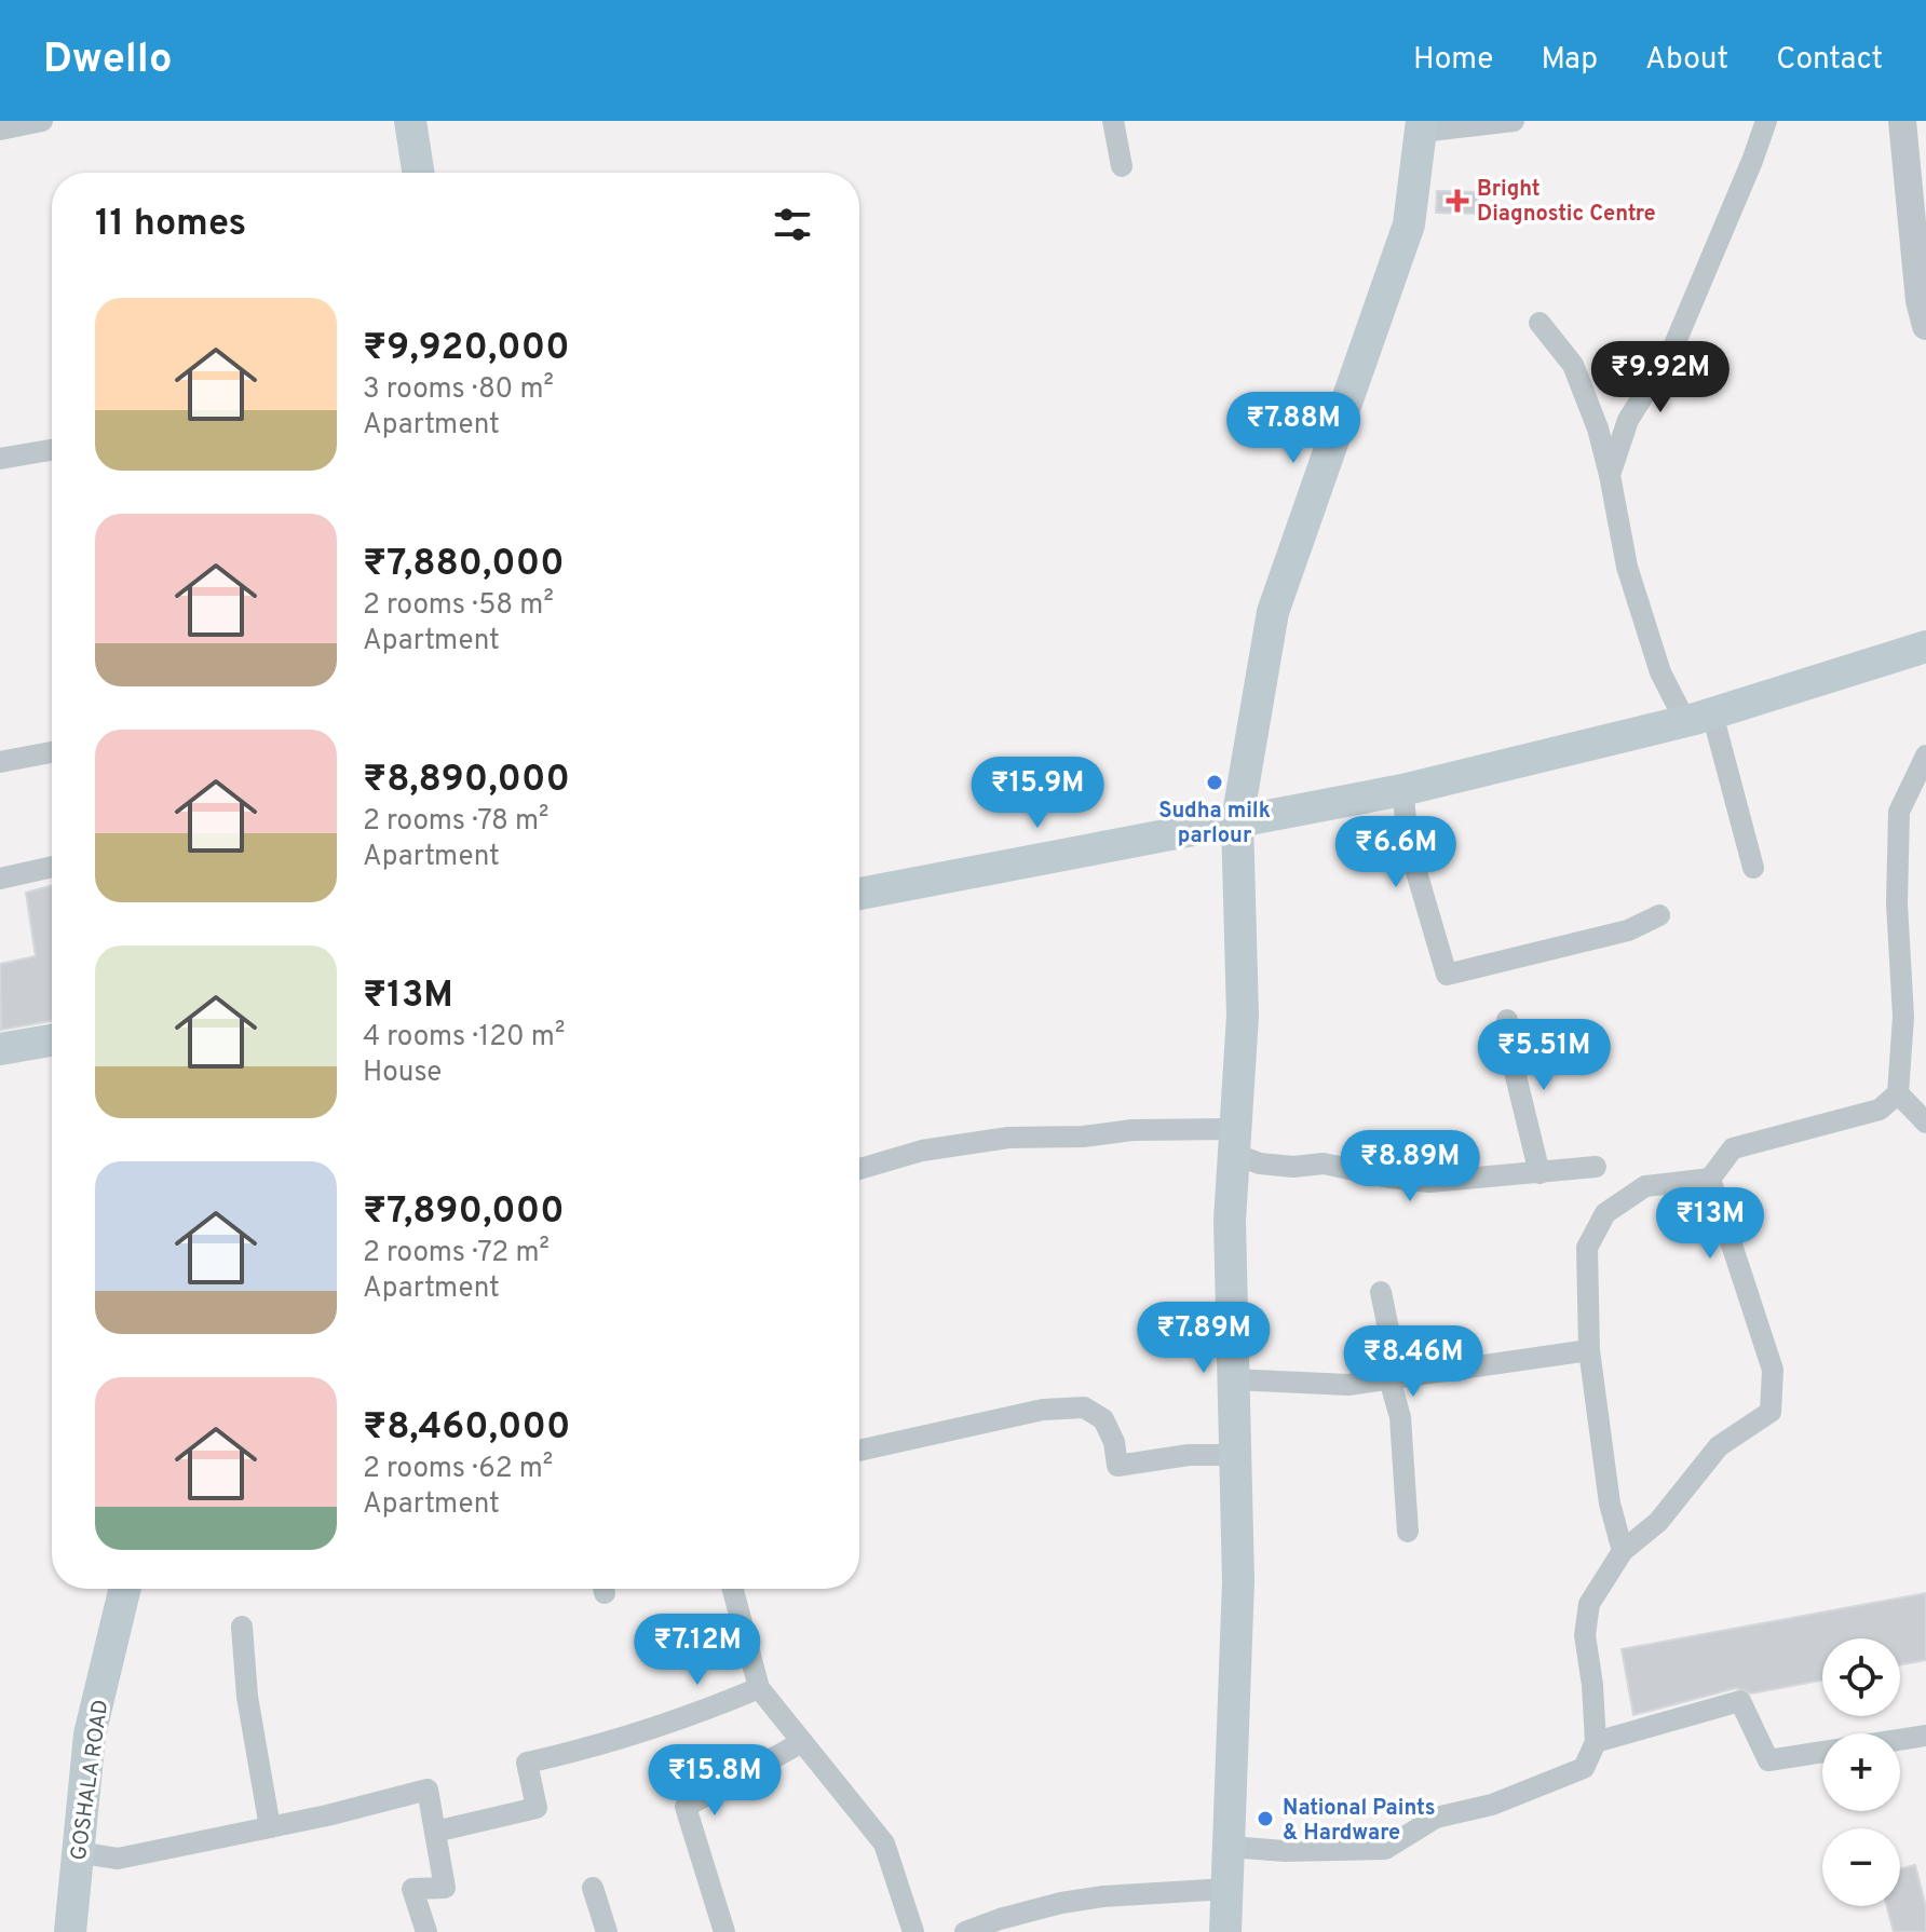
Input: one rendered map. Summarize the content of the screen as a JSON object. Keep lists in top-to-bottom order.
{
  "streets": {
    "main road": ["GOSHALA ROAD"]
  },
  "places": {
    "health": ["Bright Diagnostic Centre"],
    "other": ["Sudha milk parlour", "National Paints & Hardware"]
  },
  "page": {
    "header": "Dwello",
    "nav": [
      "Home",
      "Map",
      "About",
      "Contact"
    ],
    "heading": "11 homes",
    "list": [
      {
        "name": "₹9,920,000",
        "note": "3 rooms · 80 m² · Apartment"
      },
      {
        "name": "₹7,880,000",
        "note": "2 rooms · 58 m² · Apartment"
      },
      {
        "name": "₹8,890,000",
        "note": "2 rooms · 78 m² · Apartment"
      },
      {
        "name": "₹13M",
        "note": "4 rooms · 120 m² · House"
      },
      {
        "name": "₹7,890,000",
        "note": "2 rooms · 72 m² · Apartment"
      },
      {
        "name": "₹8,460,000",
        "note": "2 rooms · 62 m² · Apartment"
      }
    ],
    "price": [
      "₹9.92M",
      "₹7.88M",
      "₹15.9M",
      "₹6.6M",
      "₹5.51M",
      "₹8.89M",
      "₹13M",
      "₹7.89M",
      "₹8.46M",
      "₹7.12M",
      "₹15.8M"
    ],
    "map_buttons": ["+", "−"]
  }
}
